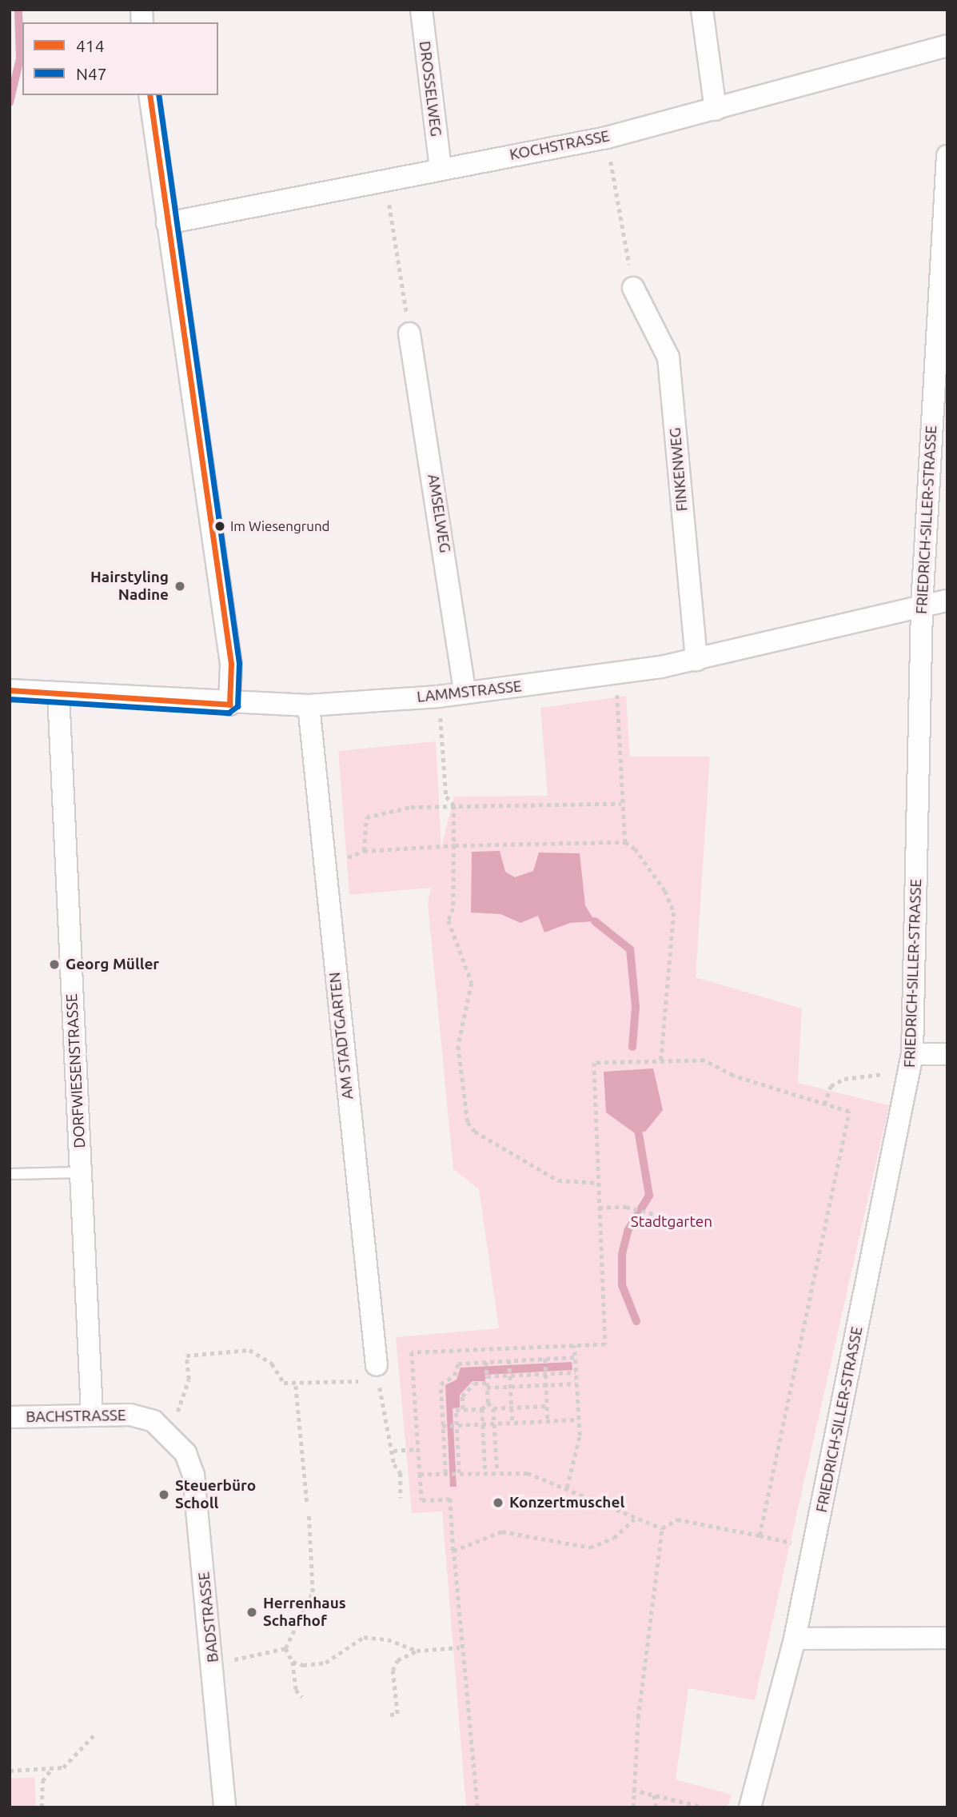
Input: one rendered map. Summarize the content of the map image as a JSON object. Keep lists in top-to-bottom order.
{
  "streets": {
    "street": [
      "DROSSELWEG",
      "KOCHSTRASSE",
      "FINKENWEG",
      "AMSELWEG",
      "FRIEDRICH-SILLER-STRASSE",
      "LAMMSTRASSE",
      "AM STADTGARTEN",
      "DORFWIESENSTRASSE",
      "BACHSTRASSE",
      "BADSTRASSE"
    ]
  },
  "crossings": [
    ["DROSSELWEG", "KOCHSTRASSE"],
    ["FINKENWEG", "LAMMSTRASSE"],
    ["AMSELWEG", "LAMMSTRASSE"],
    ["FRIEDRICH-SILLER-STRASSE", "LAMMSTRASSE"],
    ["LAMMSTRASSE", "AM STADTGARTEN"],
    ["LAMMSTRASSE", "DORFWIESENSTRASSE"],
    ["DORFWIESENSTRASSE", "BACHSTRASSE"],
    ["BACHSTRASSE", "BADSTRASSE"]
  ],
  "parks": ["Stadtgarten"],
  "places": [
    "Im Wiesengrund",
    "Hairstyling Nadine",
    "Georg Müller",
    "Steuerbüro Scholl",
    "Konzertmuschel",
    "Herrenhaus Schafhof"
  ],
  "lines": ["transit line 414", "transit line N47"],
  "legend": ["414", "N47"]
}
